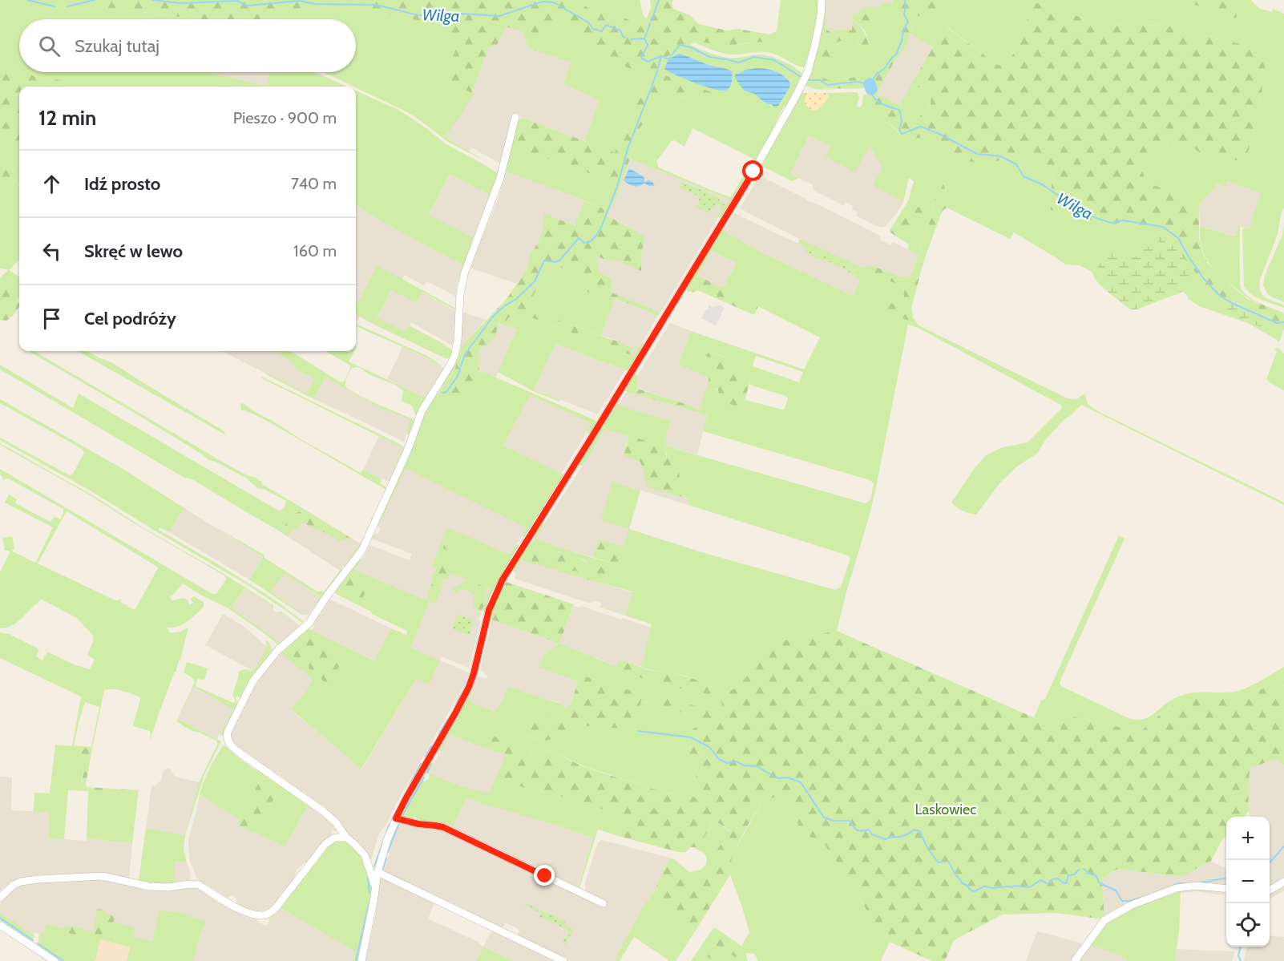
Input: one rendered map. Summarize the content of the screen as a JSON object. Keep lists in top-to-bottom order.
{
  "water": ["Wilga"],
  "parks": ["Laskowiec"],
  "page": {
    "search": "Szukaj tutaj",
    "heading": ["12 min", "Pieszo · 900 m"],
    "list": [
      ["Idź prosto", "740 m"],
      ["Skręć w lewo", "160 m"],
      "Cel podróży"
    ],
    "map_buttons": ["+", "−"]
  }
}
